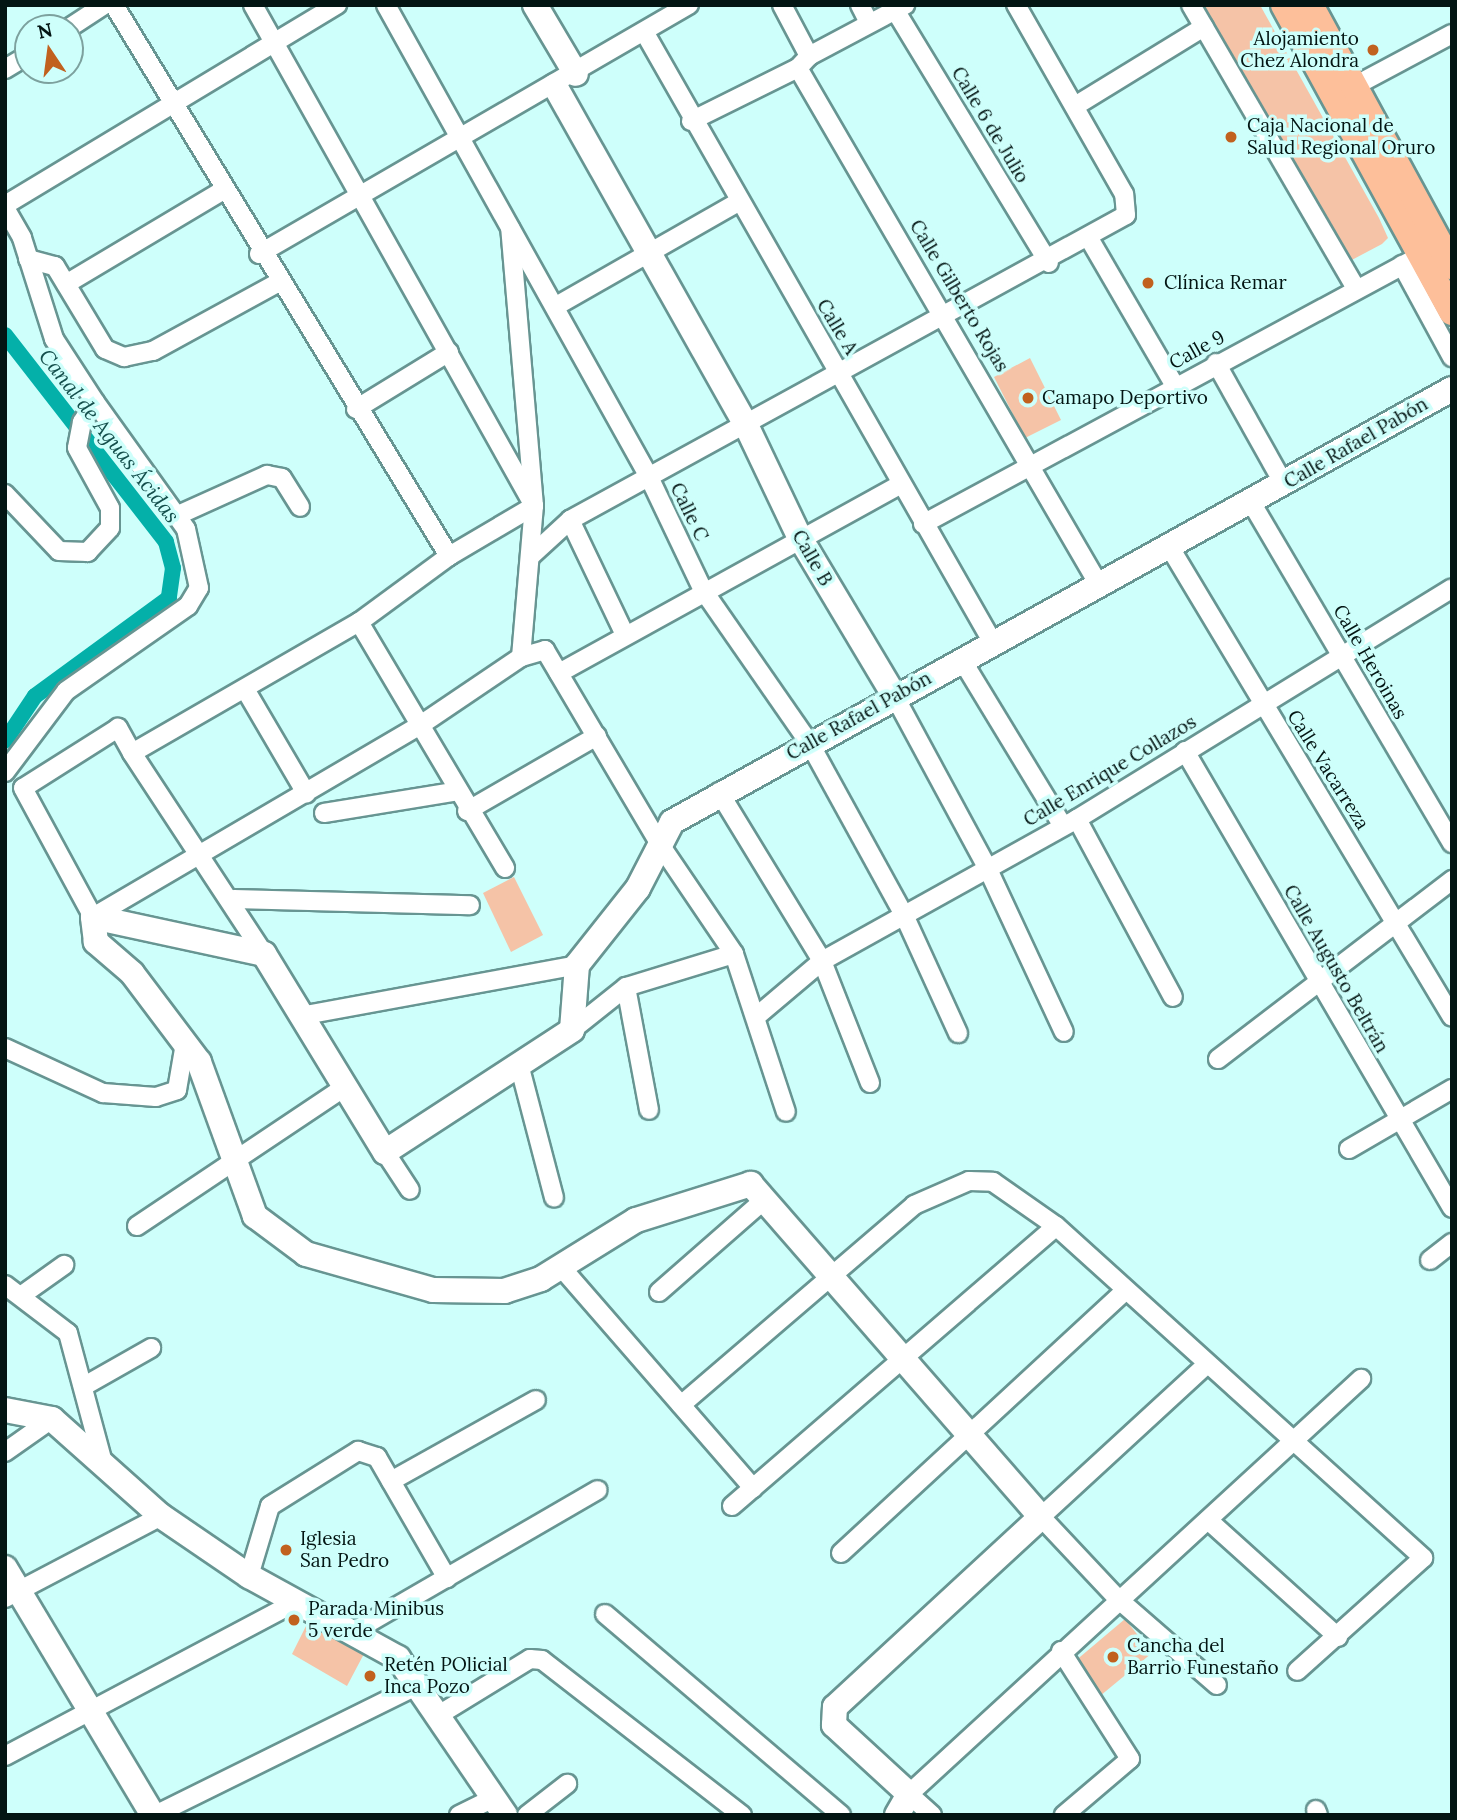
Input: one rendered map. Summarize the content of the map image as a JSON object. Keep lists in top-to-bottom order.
{
  "streets": {
    "street": [
      "Calle 6 de Julio",
      "Calle Gilberto Rojas",
      "Calle A",
      "Calle 9",
      "Calle Rafael Pabón",
      "Calle C",
      "Calle B",
      "Calle Heroinas",
      "Calle Vacarreza",
      "Calle Enrique Collazos",
      "Calle Augusto Beltrán"
    ]
  },
  "crossings": [
    ["Calle Gilberto Rojas", "Calle 9"],
    ["Calle Gilberto Rojas", "Calle Rafael Pabón"],
    ["Calle A", "Calle 9"],
    ["Calle A", "Calle Rafael Pabón"],
    ["Calle Rafael Pabón", "Calle C"],
    ["Calle Rafael Pabón", "Calle B"],
    ["Calle Rafael Pabón", "Calle Heroinas"],
    ["Calle Rafael Pabón", "Calle Vacarreza"],
    ["Calle C", "Calle Enrique Collazos"],
    ["Calle B", "Calle Enrique Collazos"],
    ["Calle Heroinas", "Calle Enrique Collazos"],
    ["Calle Vacarreza", "Calle Enrique Collazos"],
    ["Calle Enrique Collazos", "Calle Augusto Beltrán"]
  ],
  "water": ["Canal de Aguas Ácidas"],
  "places": [
    "Alojamiento Chez Alondra",
    "Caja Nacional de Salud Regional Oruro",
    "Clínica Remar",
    "Camapo Deportivo",
    "Iglesia San Pedro",
    "Parada Minibus 5 verde",
    "Cancha del Barrio Funestaño",
    "Retén POlicial Inca Pozo"
  ],
  "north": "top"
}
